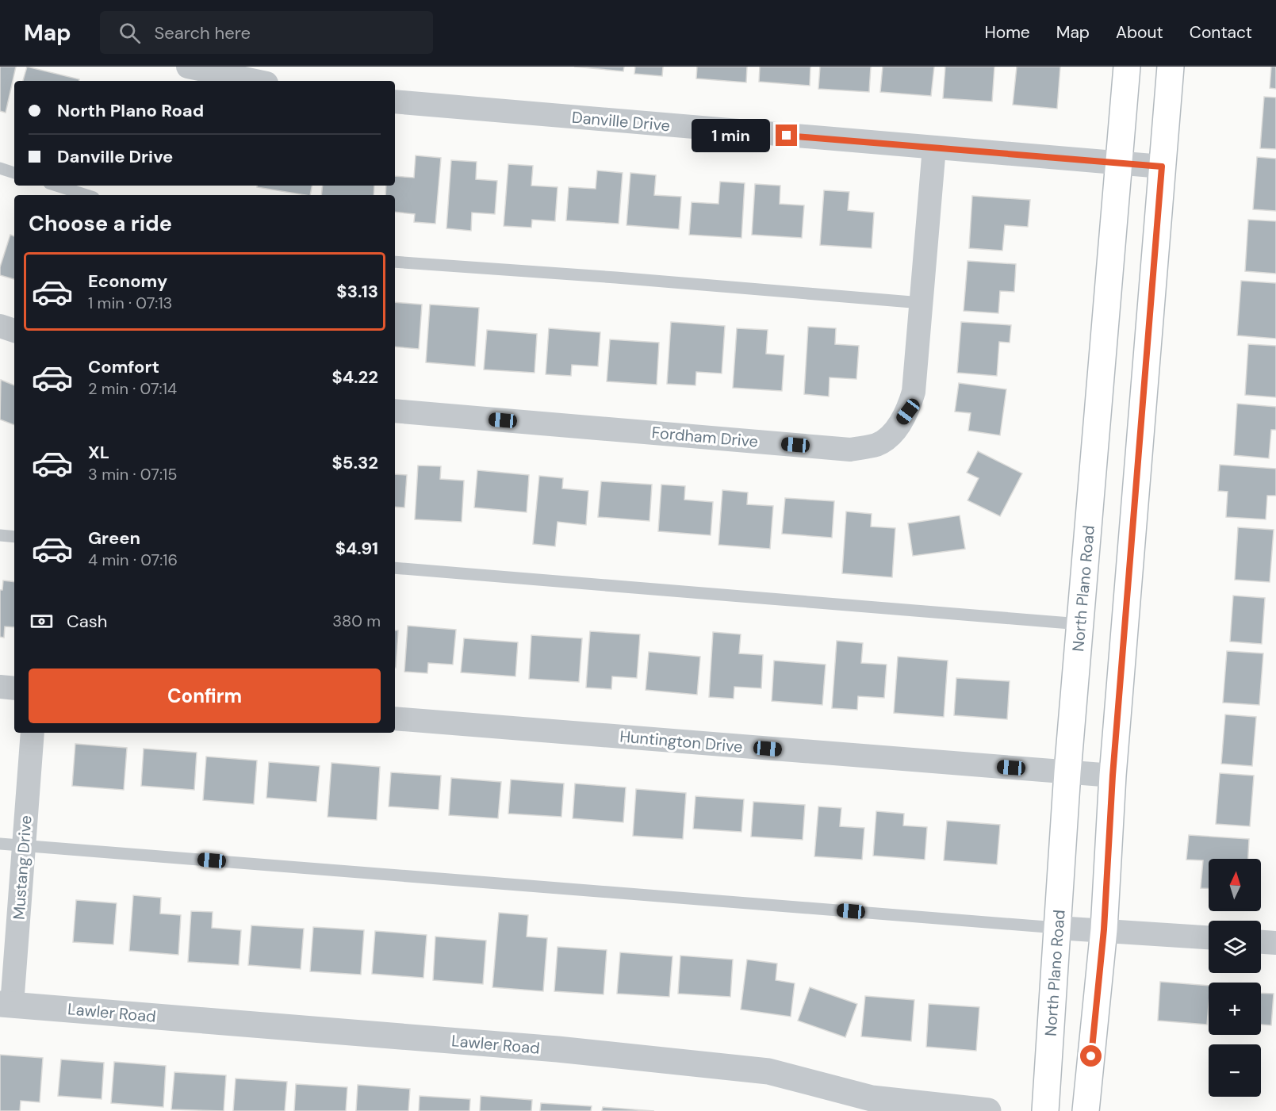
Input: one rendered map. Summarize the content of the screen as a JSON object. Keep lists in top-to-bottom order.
{
  "streets": {
    "main road": ["North Plano Road"],
    "street": [
      "Danville Drive",
      "Fordham Drive",
      "Huntington Drive",
      "Mustang Drive",
      "Lawler Road"
    ]
  },
  "crossings": [
    ["Danville Drive", "Fordham Drive"],
    ["Danville Drive", "North Plano Road"],
    ["North Plano Road", "Huntington Drive"],
    ["Mustang Drive", "Lawler Road"]
  ],
  "north": "top",
  "page": {
    "header": "Map",
    "search": "Search here",
    "nav": [
      "Home",
      "Map",
      "About",
      "Contact"
    ],
    "banner": ["North Plano Road", "Danville Drive"],
    "bubble": "1 min",
    "heading": "Choose a ride",
    "list": [
      {
        "name": "Economy",
        "note": "1 min · 07:13",
        "value": "$3.13"
      },
      {
        "name": "Comfort",
        "note": "2 min · 07:14",
        "value": "$4.22"
      },
      {
        "name": "XL",
        "note": "3 min · 07:15",
        "value": "$5.32"
      },
      {
        "name": "Green",
        "note": "4 min · 07:16",
        "value": "$4.91"
      }
    ],
    "pay": ["Cash", "380 m"],
    "buttons": "Confirm",
    "map_buttons": ["+", "−"]
  }
}
